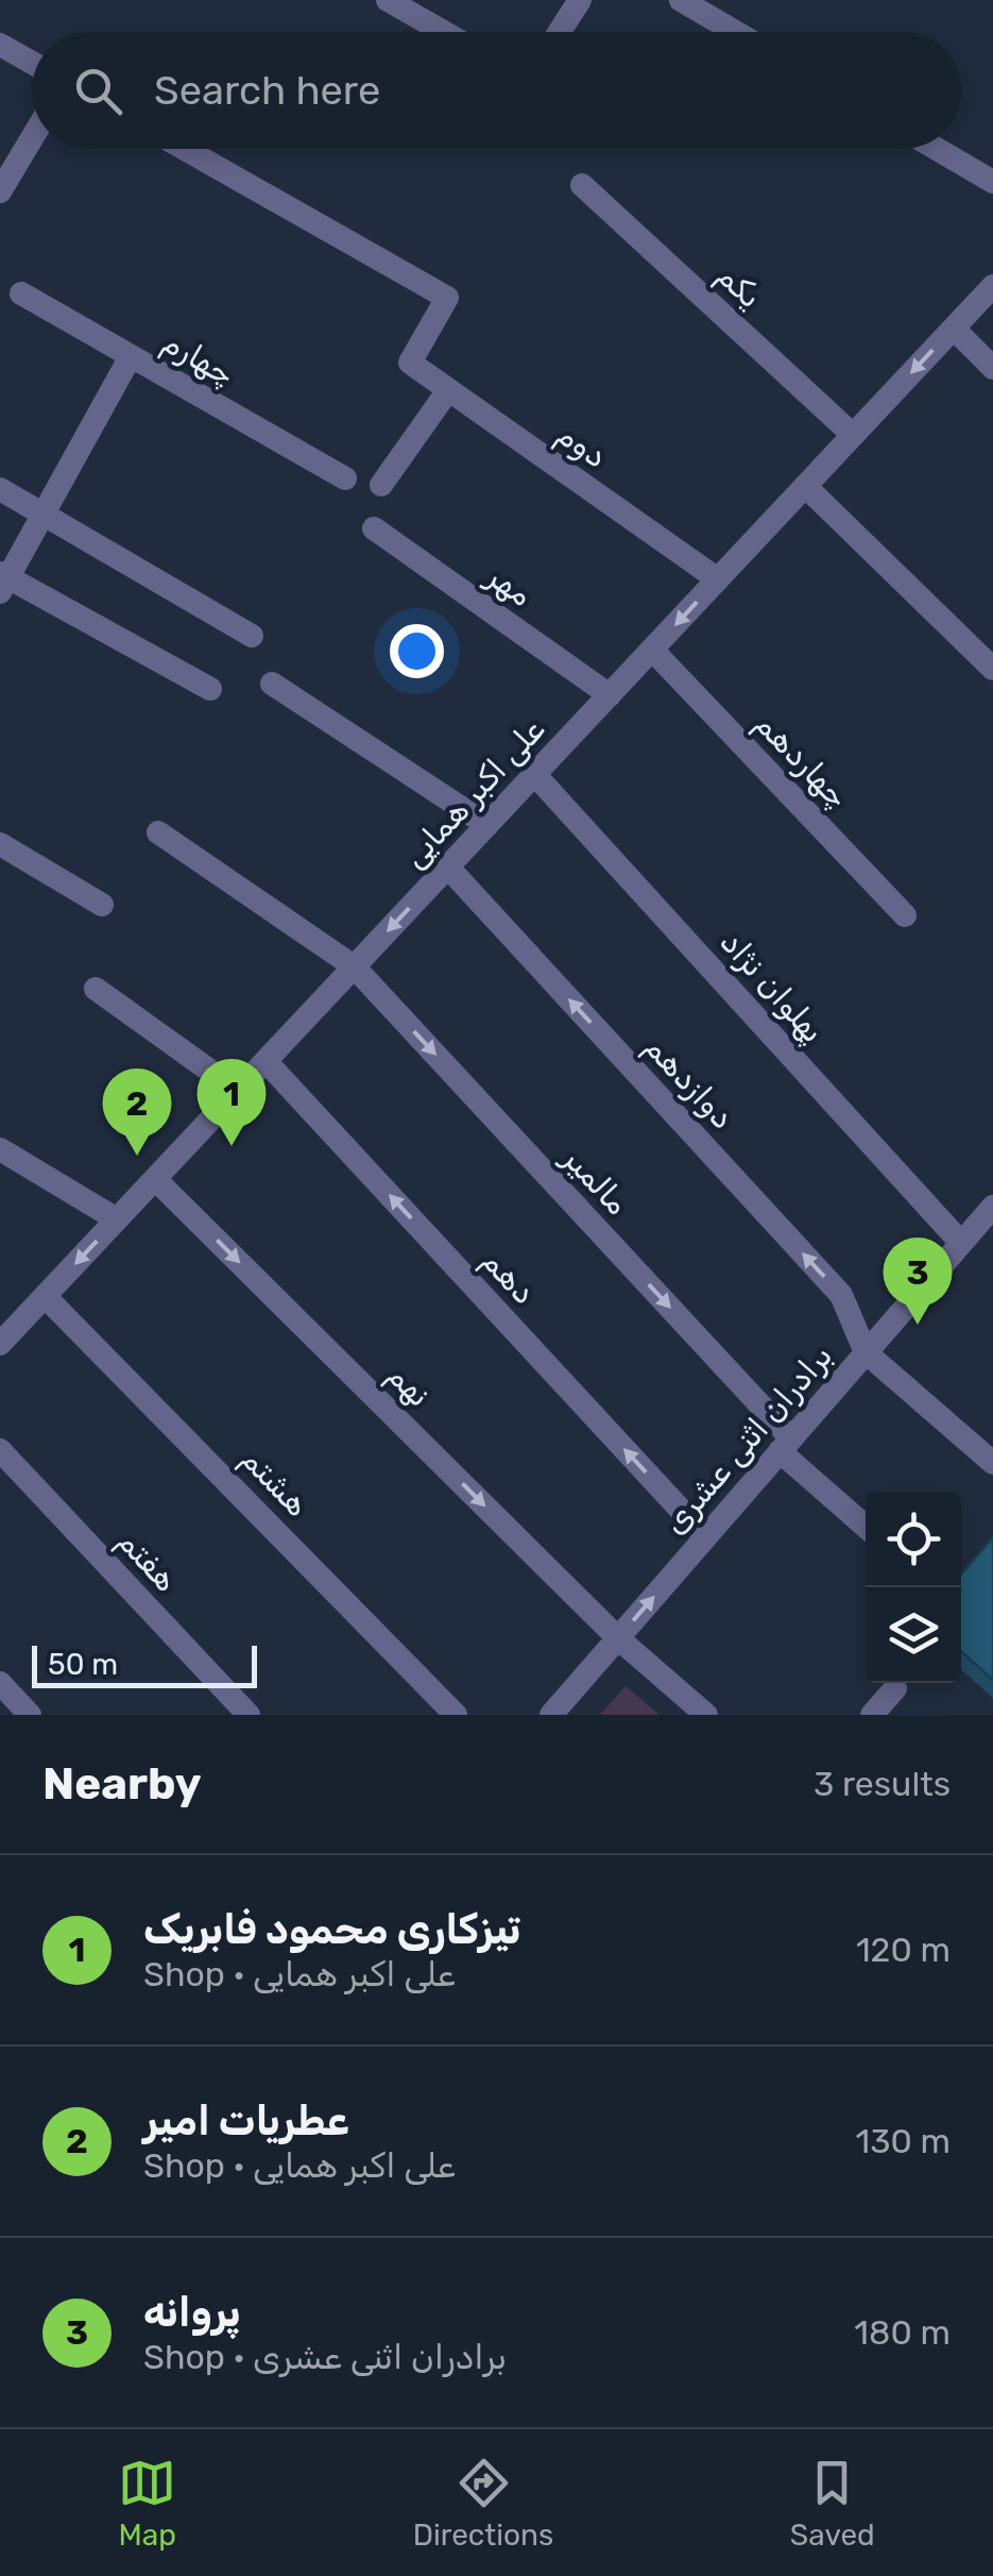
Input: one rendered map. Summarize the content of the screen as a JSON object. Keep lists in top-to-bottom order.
{
  "streets": {
    "street": [
      "یکم",
      "چهارم",
      "دوم",
      "مهر",
      "چهاردهم",
      "علی اکبر همایی",
      "پهلوان نژاد",
      "دوازدهم",
      "مالمیر",
      "دهم",
      "نهم",
      "برادران اثنی عشری",
      "هشتم",
      "هفتم"
    ]
  },
  "crossings": [
    ["یکم", "علی اکبر همایی"],
    ["دوم", "علی اکبر همایی"],
    ["مهر", "علی اکبر همایی"],
    ["چهاردهم", "علی اکبر همایی"],
    ["علی اکبر همایی", "پهلوان نژاد"],
    ["علی اکبر همایی", "دوازدهم"],
    ["علی اکبر همایی", "مالمیر"],
    ["علی اکبر همایی", "دهم"],
    ["علی اکبر همایی", "نهم"],
    ["علی اکبر همایی", "هشتم"],
    ["پهلوان نژاد", "برادران اثنی عشری"],
    ["دوازدهم", "برادران اثنی عشری"],
    ["مالمیر", "برادران اثنی عشری"],
    ["دهم", "برادران اثنی عشری"],
    ["نهم", "برادران اثنی عشری"]
  ],
  "one_way": [
    "دوازدهم",
    "مالمیر",
    "دهم",
    "نهم"
  ],
  "scale_bar": "50 m",
  "page": {
    "search": "Search here",
    "pins": ["1", "2", "3"],
    "scale": "50 m",
    "heading": ["Nearby", "3 results"],
    "list": [
      {
        "mark": "1",
        "name": "تیزکاری محمود فابریک",
        "note": "Shop · علی اکبر همایی",
        "value": "120 m"
      },
      {
        "mark": "2",
        "name": "عطریات امیر",
        "note": "Shop · علی اکبر همایی",
        "value": "130 m"
      },
      {
        "mark": "3",
        "name": "پروانه",
        "note": "Shop · برادران اثنی عشری",
        "value": "180 m"
      }
    ],
    "nav": ["Map", "Directions", "Saved"]
  }
}
